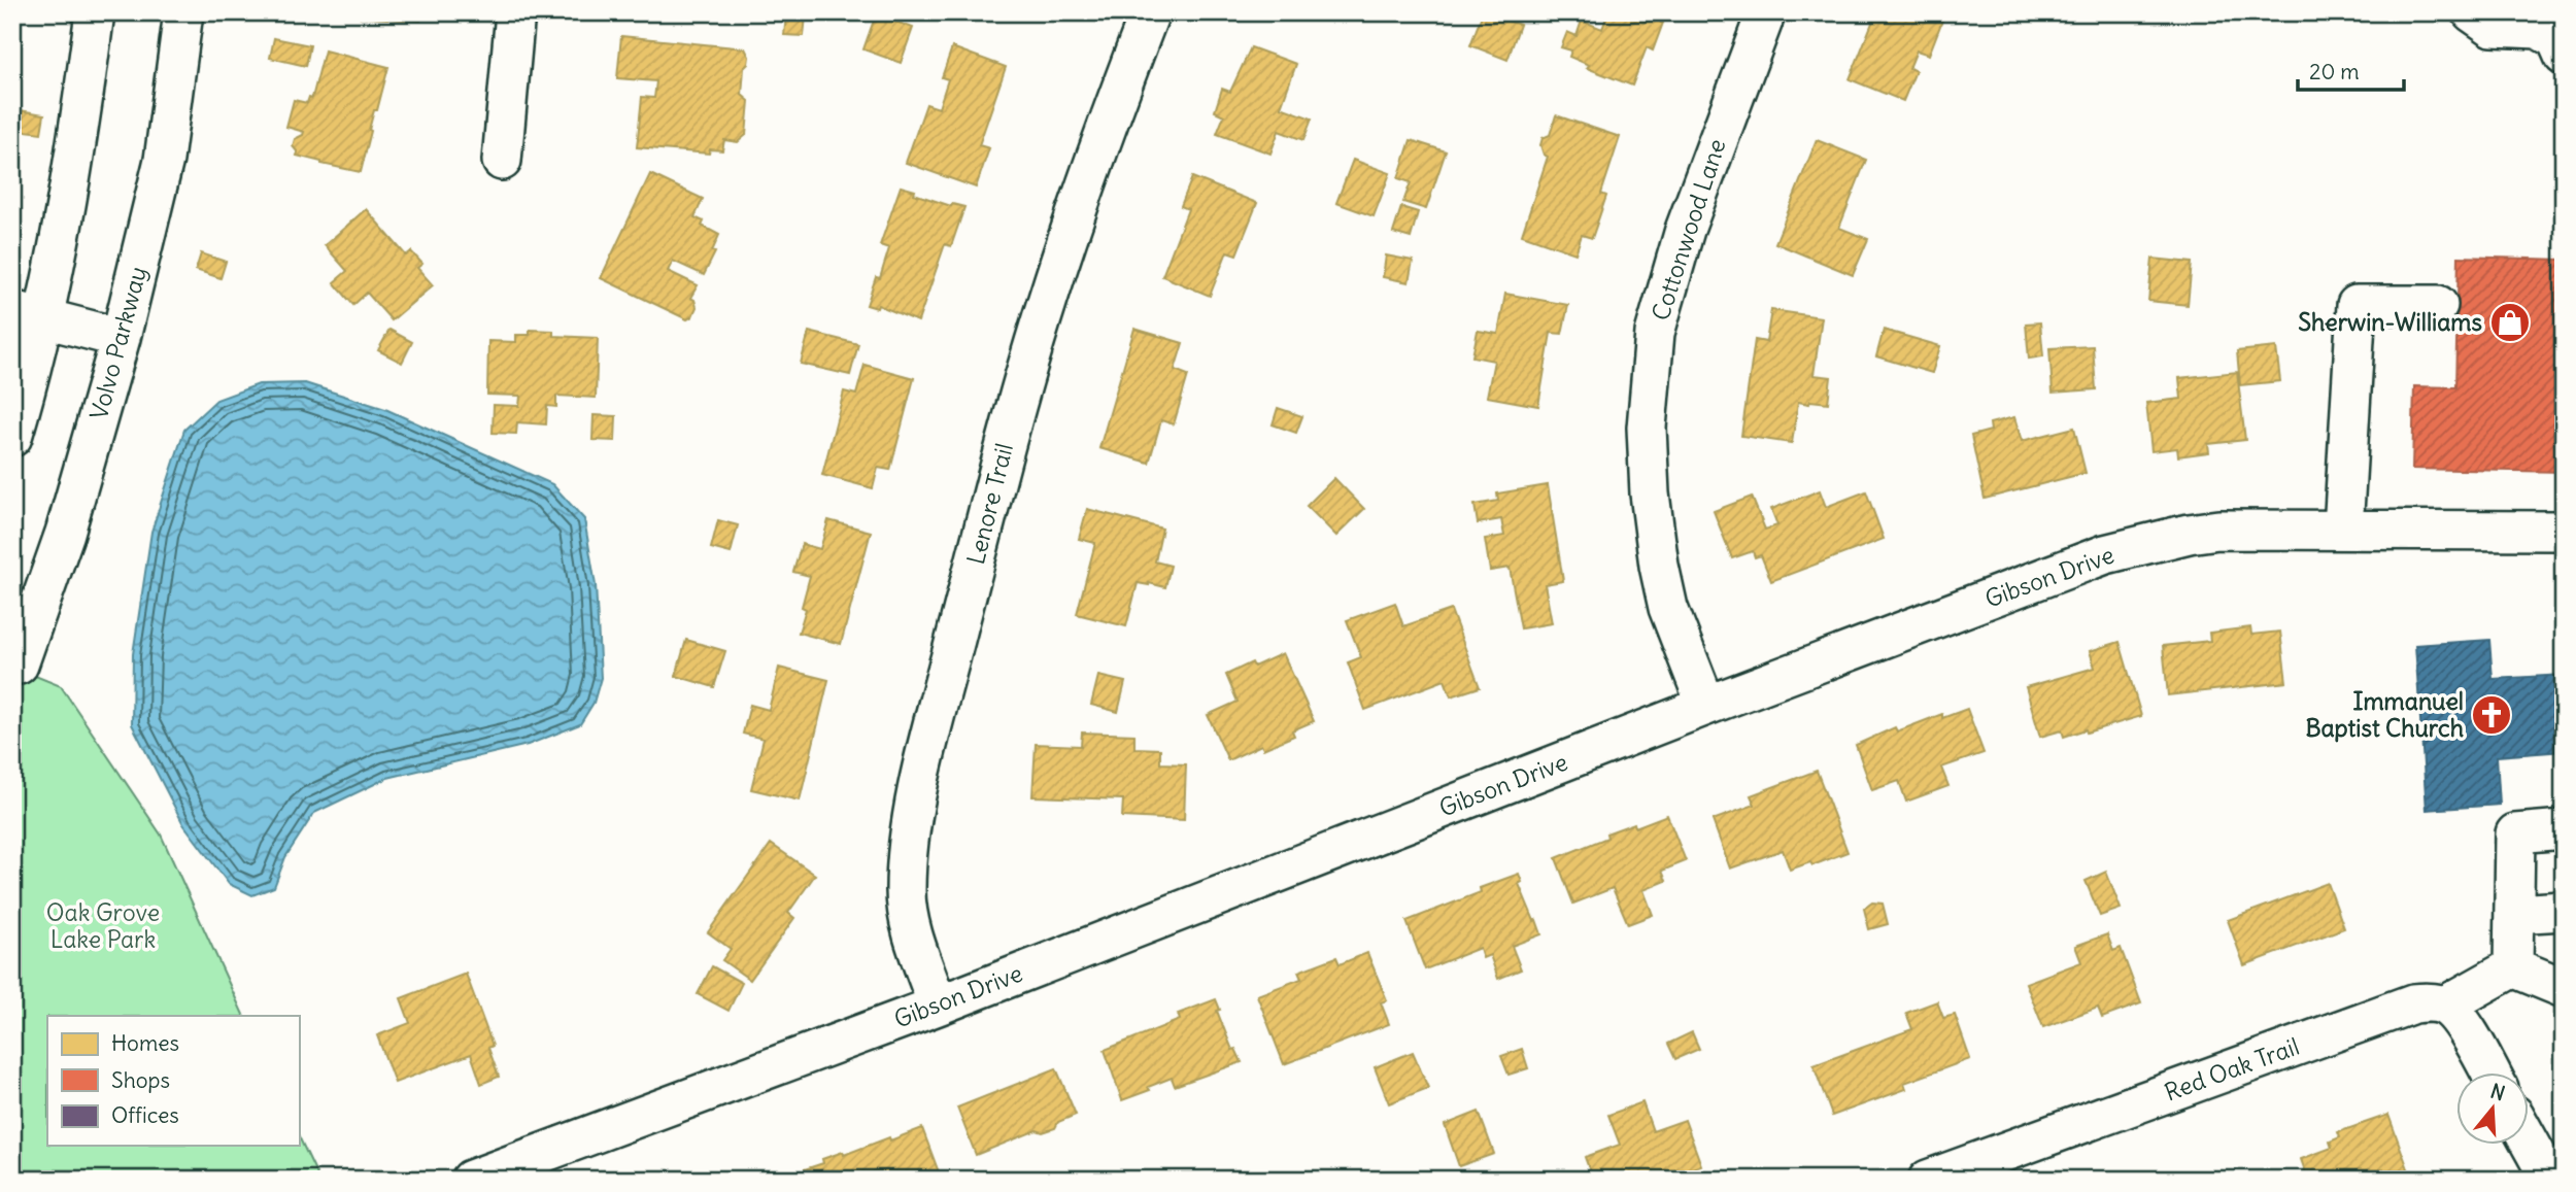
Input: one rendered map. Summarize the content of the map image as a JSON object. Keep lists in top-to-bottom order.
{
  "streets": {
    "street": [
      "Cottonwood Lane",
      "Volvo Parkway",
      "Lenore Trail",
      "Gibson Drive",
      "Red Oak Trail"
    ]
  },
  "crossings": [
    ["Cottonwood Lane", "Gibson Drive"],
    ["Lenore Trail", "Gibson Drive"]
  ],
  "parks": ["Oak Grove Lake Park"],
  "places": {
    "shop": ["Sherwin-Williams"],
    "church": ["Immanuel Baptist Church"]
  },
  "legend": ["Homes", "Shops", "Offices"],
  "scale_bar": "20 m",
  "north": "top"
}
